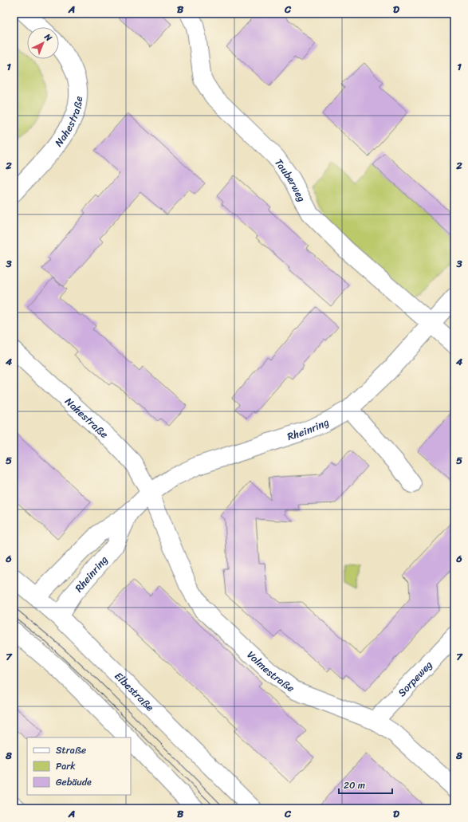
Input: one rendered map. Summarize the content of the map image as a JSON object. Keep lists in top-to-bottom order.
{
  "streets": {
    "street": [
      "Nahestraße",
      "Tauberweg",
      "Rheinring",
      "Volmestraße",
      "Sorpeweg",
      "Elbestraße"
    ]
  },
  "crossings": [
    ["Nahestraße", "Rheinring"],
    ["Nahestraße", "Volmestraße"],
    ["Tauberweg", "Rheinring"],
    ["Rheinring", "Volmestraße"],
    ["Rheinring", "Elbestraße"],
    ["Volmestraße", "Sorpeweg"]
  ],
  "legend": ["Straße", "Park", "Gebäude"],
  "scale_bar": "20 m",
  "north": "top right",
  "grid": {
    "columns": [
      "A",
      "B",
      "C",
      "D"
    ],
    "rows": [
      "1",
      "2",
      "3",
      "4",
      "5",
      "6",
      "7",
      "8"
    ]
  }
}
